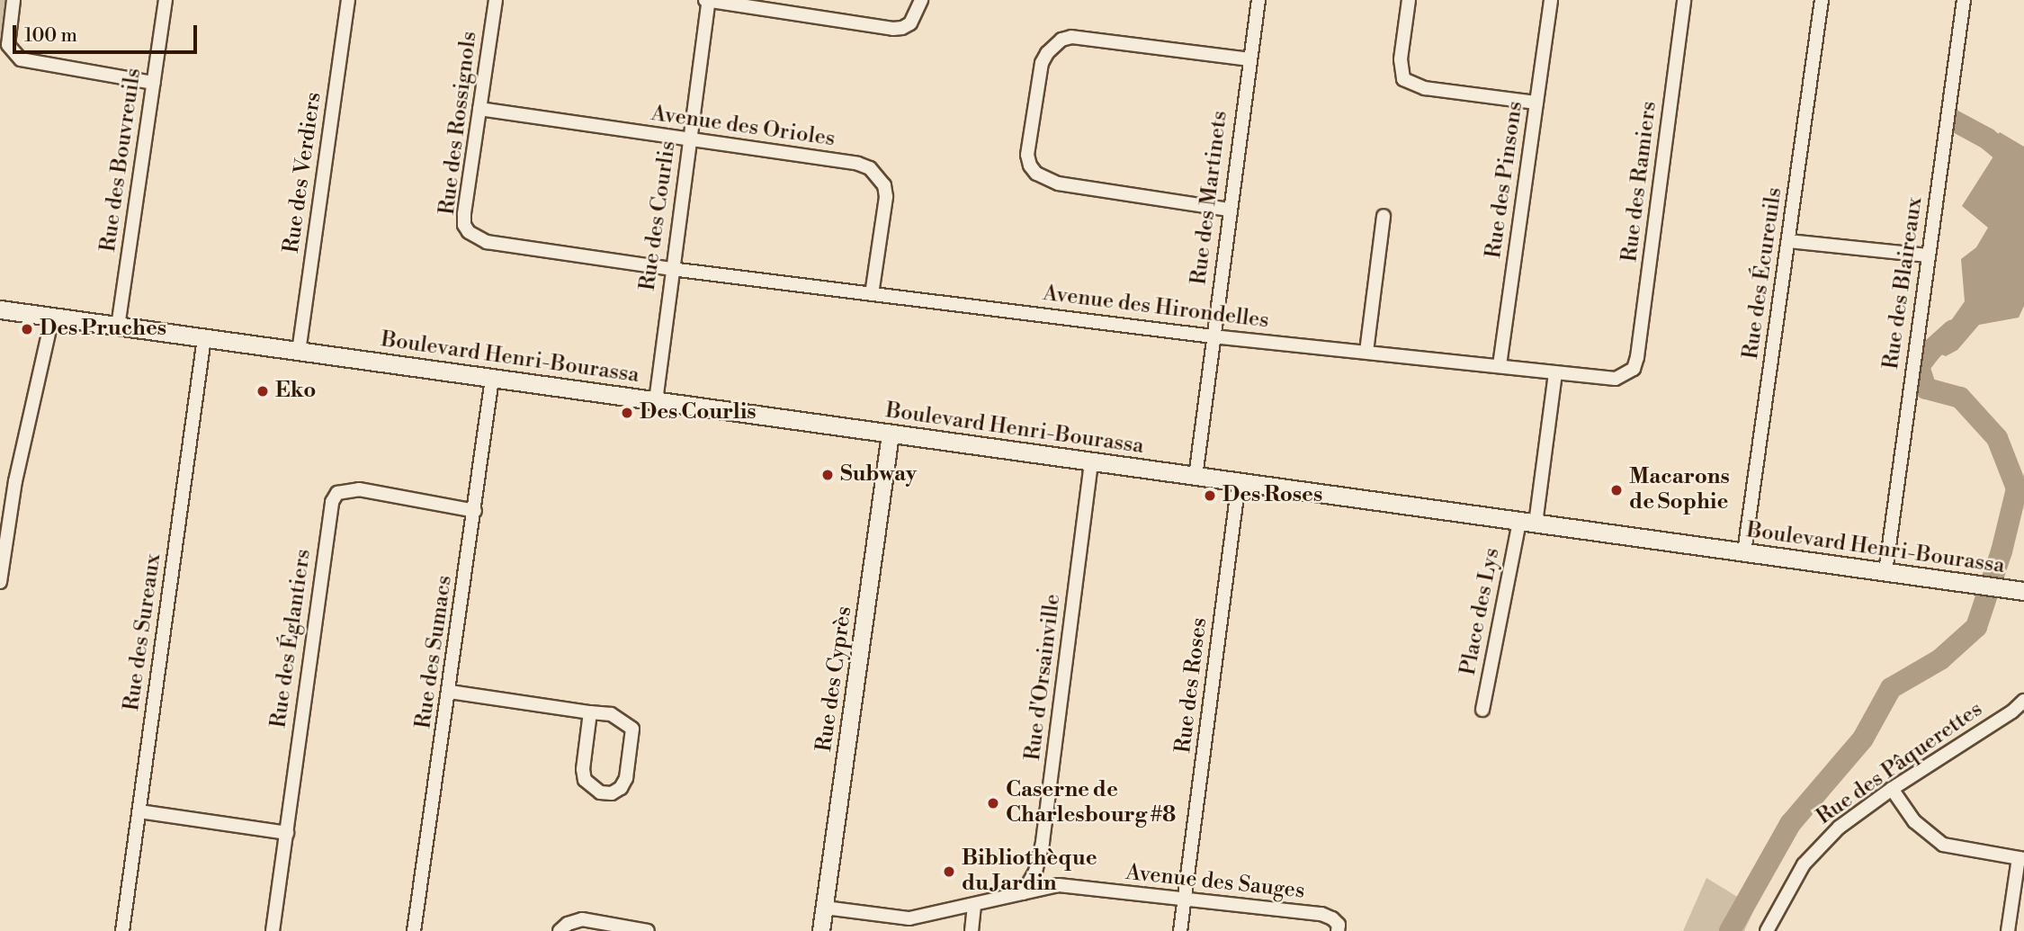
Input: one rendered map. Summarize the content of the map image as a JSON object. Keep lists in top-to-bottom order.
{
  "streets": {
    "main road": ["Boulevard Henri-Bourassa"],
    "street": [
      "Rue des Rossignols",
      "Avenue des Orioles",
      "Rue des Bouvreuils",
      "Rue des Verdiers",
      "Rue des Pinsons",
      "Rue des Ramiers",
      "Rue des Martinets",
      "Rue des Courlis",
      "Rue des Écureuils",
      "Rue des Blaireaux",
      "Avenue des Hirondelles",
      "Place des Lys",
      "Rue des Sureaux",
      "Rue des Églantiers",
      "Rue des Sumacs",
      "Rue d'Orsainville",
      "Rue des Cyprès",
      "Rue des Roses",
      "Rue des Pâquerettes",
      "Avenue des Sauges"
    ]
  },
  "crossings": [
    ["Rue des Rossignols", "Avenue des Orioles"],
    ["Rue des Rossignols", "Rue des Courlis"],
    ["Rue des Rossignols", "Avenue des Hirondelles"],
    ["Avenue des Orioles", "Rue des Courlis"],
    ["Avenue des Orioles", "Avenue des Hirondelles"],
    ["Rue des Bouvreuils", "Boulevard Henri-Bourassa"],
    ["Rue des Verdiers", "Boulevard Henri-Bourassa"],
    ["Rue des Pinsons", "Avenue des Hirondelles"],
    ["Rue des Ramiers", "Avenue des Hirondelles"],
    ["Rue des Martinets", "Avenue des Hirondelles"],
    ["Rue des Martinets", "Boulevard Henri-Bourassa"],
    ["Rue des Courlis", "Avenue des Hirondelles"],
    ["Rue des Courlis", "Boulevard Henri-Bourassa"],
    ["Rue des Écureuils", "Boulevard Henri-Bourassa"],
    ["Rue des Blaireaux", "Boulevard Henri-Bourassa"],
    ["Avenue des Hirondelles", "Place des Lys"],
    ["Boulevard Henri-Bourassa", "Place des Lys"],
    ["Boulevard Henri-Bourassa", "Rue des Sureaux"],
    ["Boulevard Henri-Bourassa", "Rue des Sumacs"],
    ["Boulevard Henri-Bourassa", "Rue d'Orsainville"],
    ["Boulevard Henri-Bourassa", "Rue des Cyprès"],
    ["Boulevard Henri-Bourassa", "Rue des Roses"],
    ["Rue des Églantiers", "Rue des Sumacs"],
    ["Rue d'Orsainville", "Avenue des Sauges"],
    ["Rue des Cyprès", "Avenue des Sauges"],
    ["Rue des Roses", "Avenue des Sauges"]
  ],
  "places": [
    "Des Pruches",
    "Eko",
    "Des Courlis",
    "Subway",
    "Macarons de Sophie",
    "Des Roses",
    "Caserne de Charlesbourg #8",
    "Bibliothèque du Jardin"
  ],
  "scale_bar": "100 m"
}
